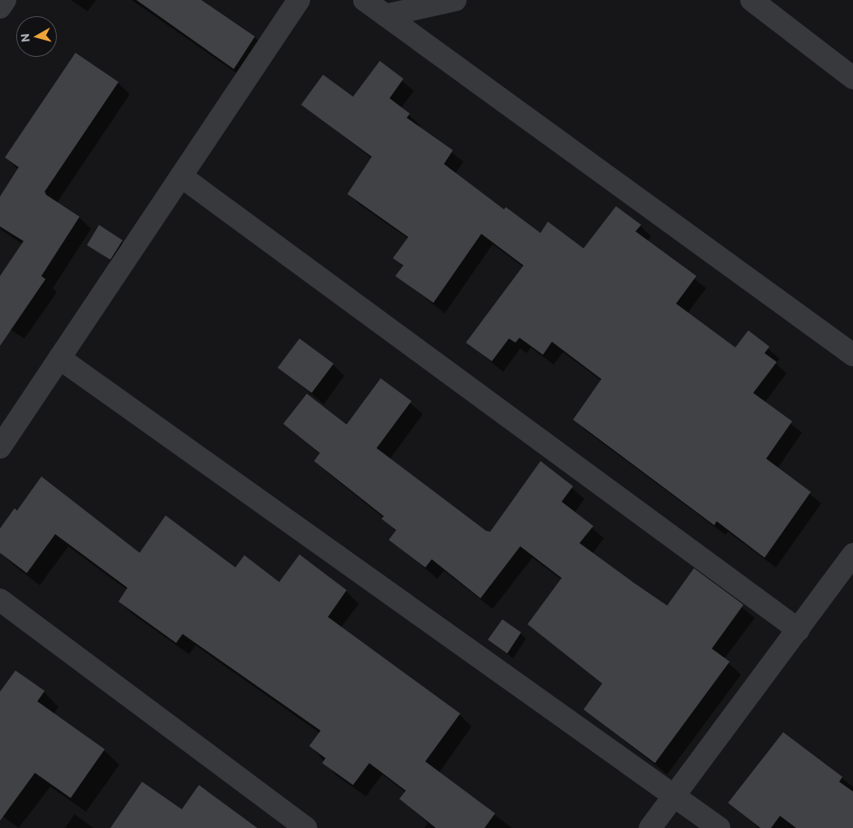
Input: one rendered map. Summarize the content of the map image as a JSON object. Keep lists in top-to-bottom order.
{
  "north": "left"
}
